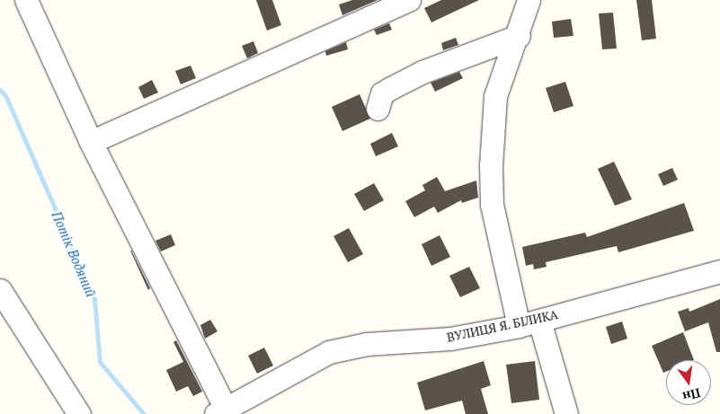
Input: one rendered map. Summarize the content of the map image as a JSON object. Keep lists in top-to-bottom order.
{
  "streets": {
    "street": ["ВУЛИЦЯ Я. БІЛИКА"]
  },
  "water": ["Потік Водяний"],
  "north": "bottom"
}
